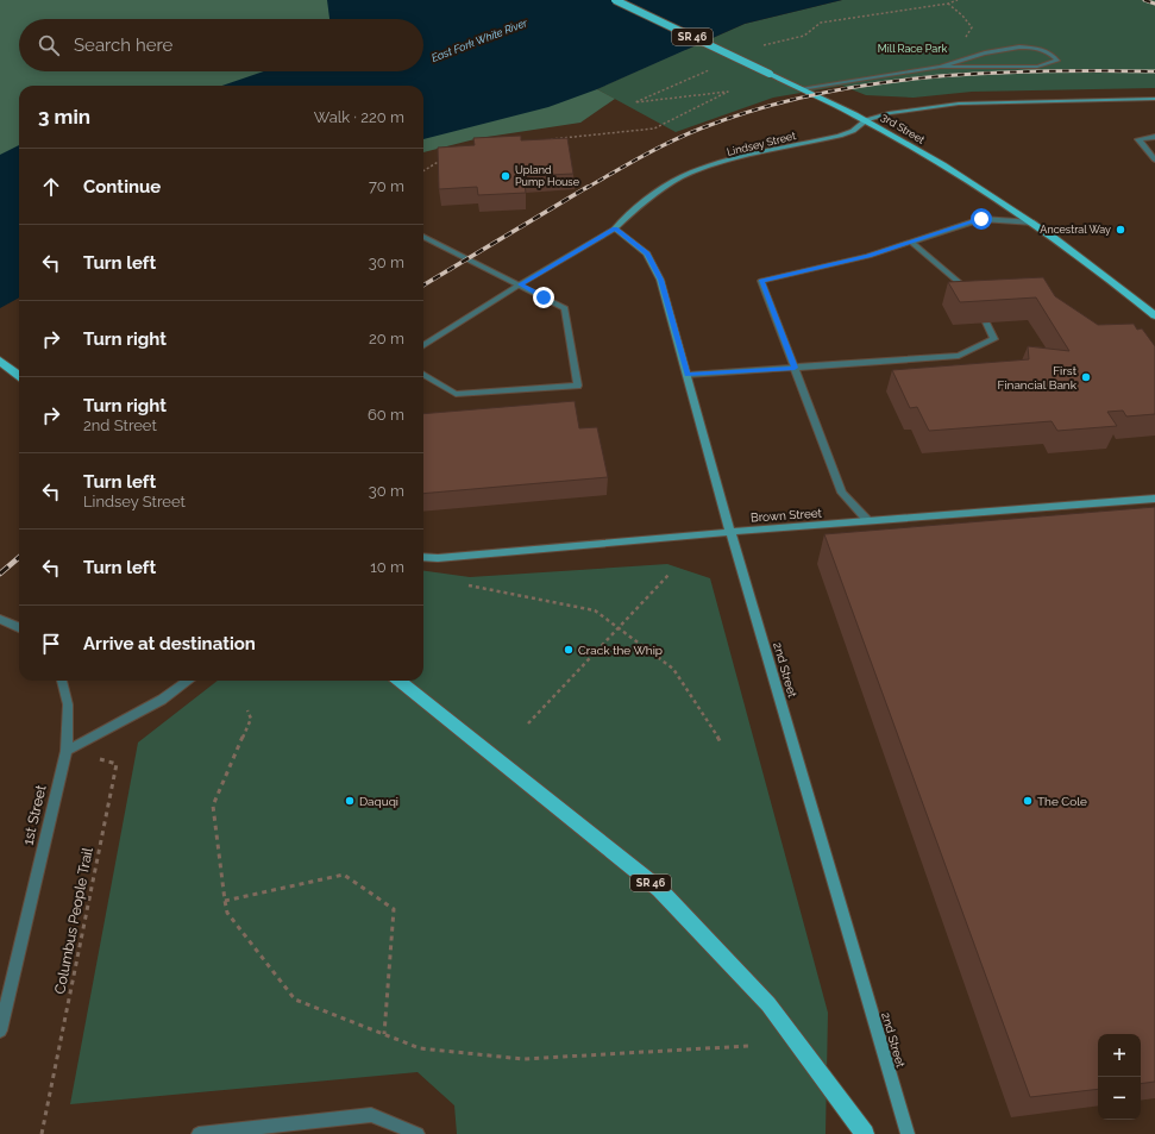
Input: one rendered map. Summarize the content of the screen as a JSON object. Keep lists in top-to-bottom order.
{
  "streets": {
    "highway": ["SR 46", "3rd Street"],
    "main road": ["Lindsey Street", "Brown Street", "2nd Street"],
    "street": ["1st Street"],
    "path": ["Columbus People Trail"]
  },
  "crossings": [
    ["3rd Street", "Lindsey Street"],
    ["Lindsey Street", "2nd Street"],
    ["Brown Street", "2nd Street"],
    ["1st Street", "Columbus People Trail"]
  ],
  "water": ["East Fork White River"],
  "parks": ["Mill Race Park"],
  "places": [
    "Upland Pump House",
    "Ancestral Way",
    "First Financial Bank",
    "Crack the Whip",
    "Daquqi",
    "The Cole"
  ],
  "page": {
    "search": "Search here",
    "heading": ["3 min", "Walk · 220 m"],
    "list": [
      ["Continue", "70 m"],
      ["Turn left", "30 m"],
      ["Turn right", "20 m"],
      ["Turn right", "2nd Street", "60 m"],
      ["Turn left", "Lindsey Street", "30 m"],
      ["Turn left", "10 m"],
      "Arrive at destination"
    ],
    "map_buttons": ["+", "−"]
  }
}
